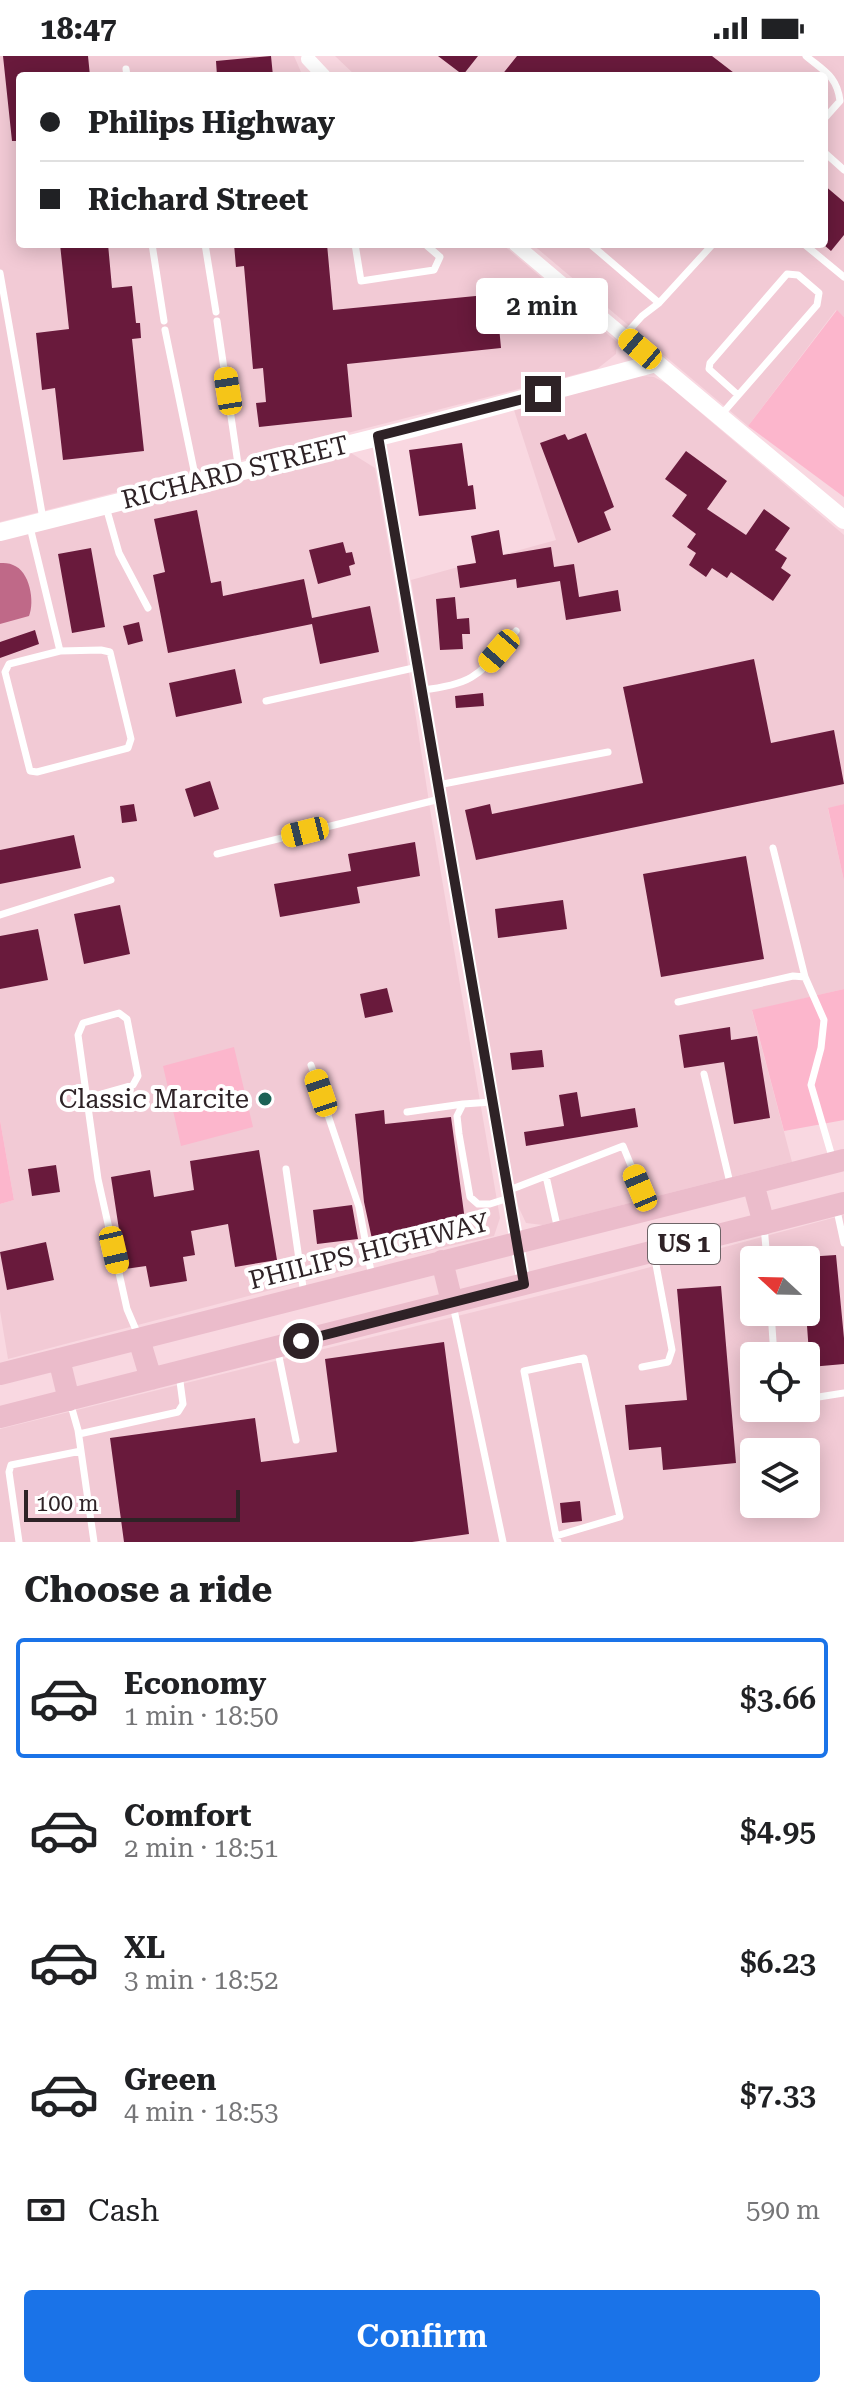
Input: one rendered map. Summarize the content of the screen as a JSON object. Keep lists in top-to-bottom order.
{
  "streets": {
    "main road": ["US 1", "PHILIPS HIGHWAY"],
    "street": ["RICHARD STREET"]
  },
  "places": ["Classic Marcite"],
  "scale_bar": "100 m",
  "north": "left",
  "page": {
    "status": "18:47",
    "banner": ["Philips Highway", "Richard Street"],
    "bubble": "2 min",
    "scale": "100 m",
    "heading": "Choose a ride",
    "list": [
      {
        "name": "Economy",
        "note": "1 min · 18:50",
        "value": "$3.66"
      },
      {
        "name": "Comfort",
        "note": "2 min · 18:51",
        "value": "$4.95"
      },
      {
        "name": "XL",
        "note": "3 min · 18:52",
        "value": "$6.23"
      },
      {
        "name": "Green",
        "note": "4 min · 18:53",
        "value": "$7.33"
      }
    ],
    "pay": ["Cash", "590 m"],
    "buttons": "Confirm"
  }
}
